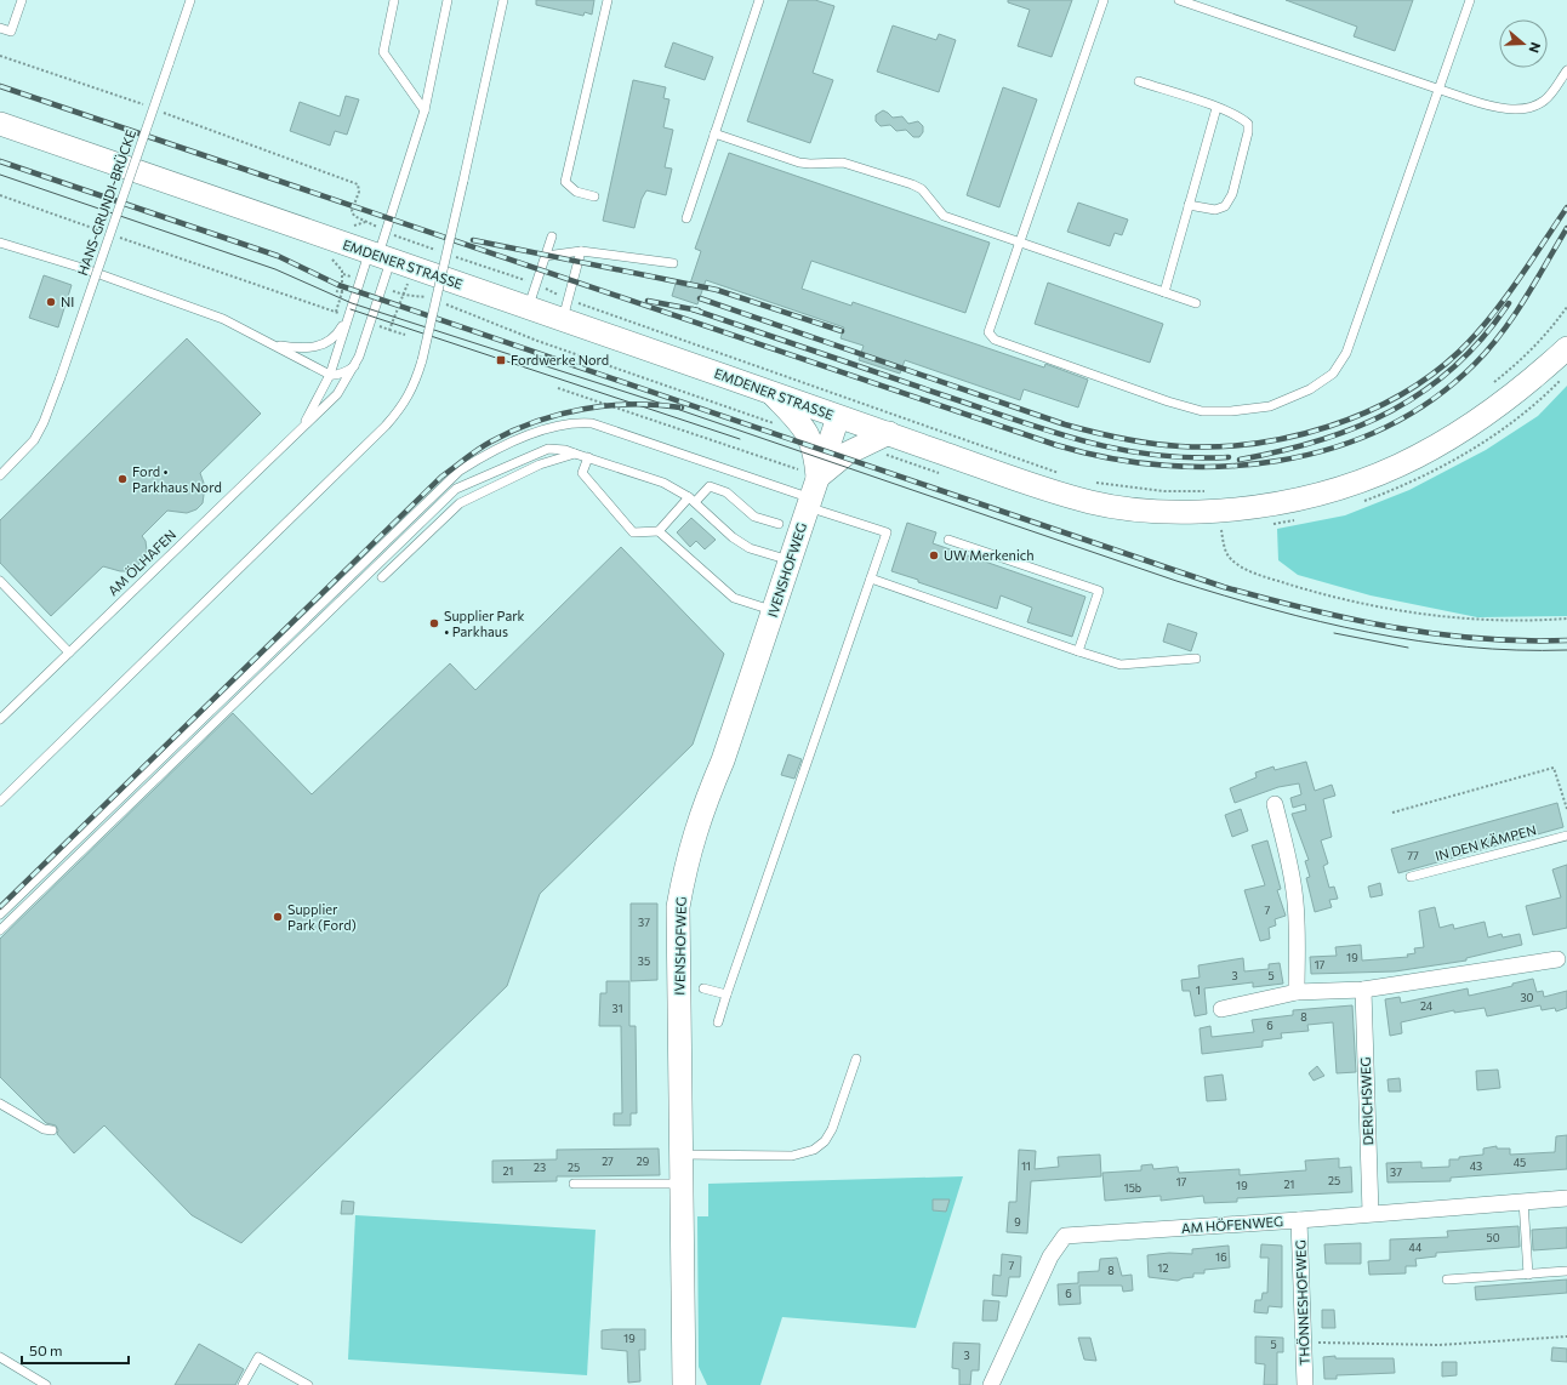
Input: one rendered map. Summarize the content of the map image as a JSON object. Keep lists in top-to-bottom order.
{
  "streets": {
    "street": [
      "EMDENER STRASSE",
      "IVENSHOFWEG",
      "DERICHSWEG",
      "AM HÖFENWEG",
      "THÖNNESHOFWEG"
    ],
    "lane": ["HANS-GRUNDI-BRÜCKE", "AM ÖLHAFEN", "IN DEN KÄMPEN"]
  },
  "crossings": [
    ["EMDENER STRASSE", "AM ÖLHAFEN"],
    ["EMDENER STRASSE", "IVENSHOFWEG"],
    ["DERICHSWEG", "AM HÖFENWEG"],
    ["AM HÖFENWEG", "THÖNNESHOFWEG"]
  ],
  "places": {
    "other": [
      "NI",
      "Ford • Parkhaus Nord",
      "UW Merkenich",
      "Supplier Park • Parkhaus",
      "Supplier Park (Ford)"
    ],
    "transit": ["Fordwerke Nord"]
  },
  "house_numbers": [
    "77",
    "7",
    "37",
    "19",
    "35",
    "17",
    "3",
    "5",
    "1",
    "30",
    "24",
    "31",
    "8",
    "6",
    "27",
    "29",
    "45",
    "11",
    "43",
    "23",
    "25",
    "21",
    "37",
    "25",
    "17",
    "21",
    "19",
    "15b",
    "9",
    "50",
    "44",
    "16",
    "7",
    "12",
    "8",
    "6",
    "19",
    "5",
    "3"
  ],
  "scale_bar": "50 m",
  "north": "right"
}
